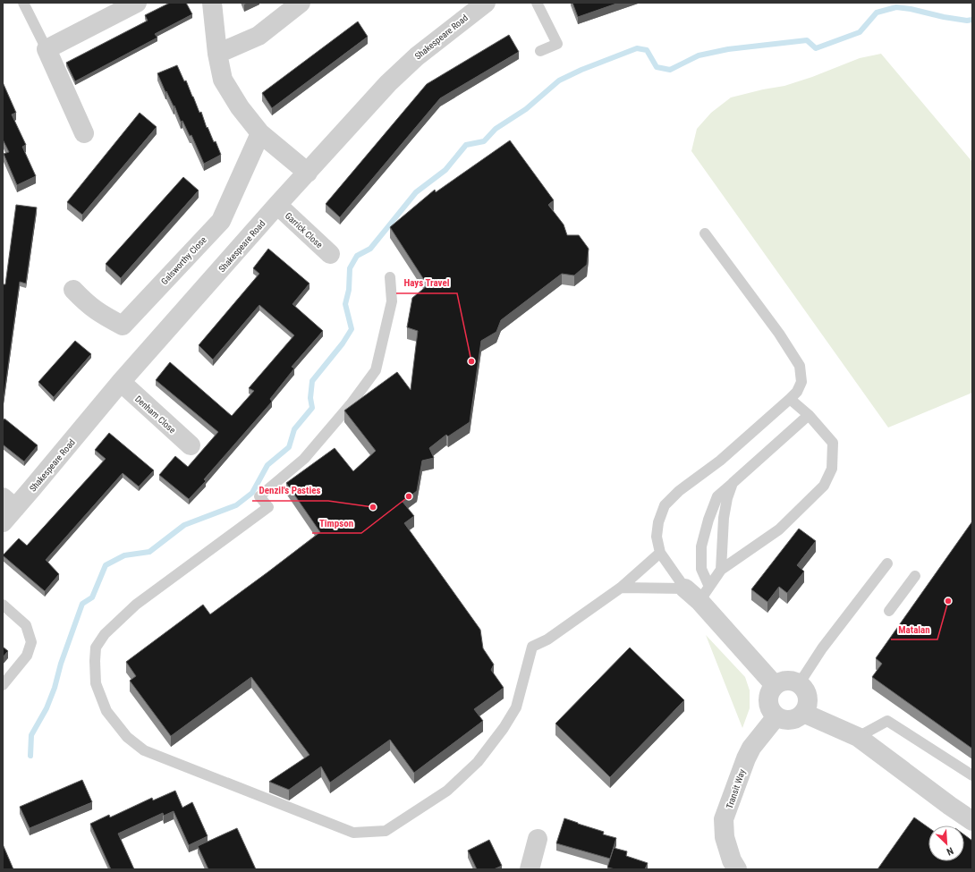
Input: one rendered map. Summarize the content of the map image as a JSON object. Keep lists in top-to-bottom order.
{
  "streets": {
    "street": [
      "Shakespeare Road",
      "Garrick Close",
      "Galsworthy Close",
      "Denham Close",
      "Transit Way"
    ]
  },
  "crossings": [
    ["Shakespeare Road", "Garrick Close"],
    ["Shakespeare Road", "Denham Close"]
  ],
  "places": [
    "Hays Travel",
    "Timpson",
    "Denzil's Pasties",
    "Matalan"
  ],
  "north": "bottom right"
}
